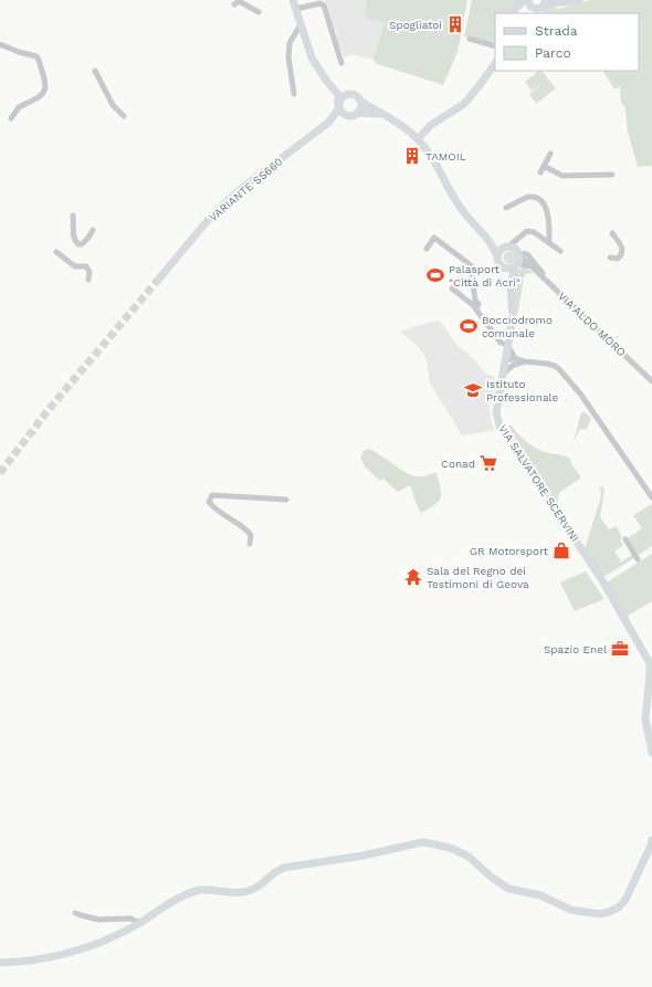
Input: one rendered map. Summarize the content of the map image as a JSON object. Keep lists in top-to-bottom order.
{
  "streets": {
    "main road": ["VARIANTE SS660", "VIA SALVATORE SCERVINI"],
    "street": ["VIA ALDO MORO"]
  },
  "places": {
    "building": ["Spogliatoi", "TAMOIL"],
    "sports": ["Palasport \"Città di Acri\"", "Bocciodromo comunale"],
    "school or university": ["Istituto Professionale"],
    "supermarket": ["Conad"],
    "shop": ["GR Motorsport"],
    "temple": ["Sala del Regno dei Testimoni di Geova"],
    "office": ["Spazio Enel"]
  },
  "legend": ["Strada", "Parco"]
}
